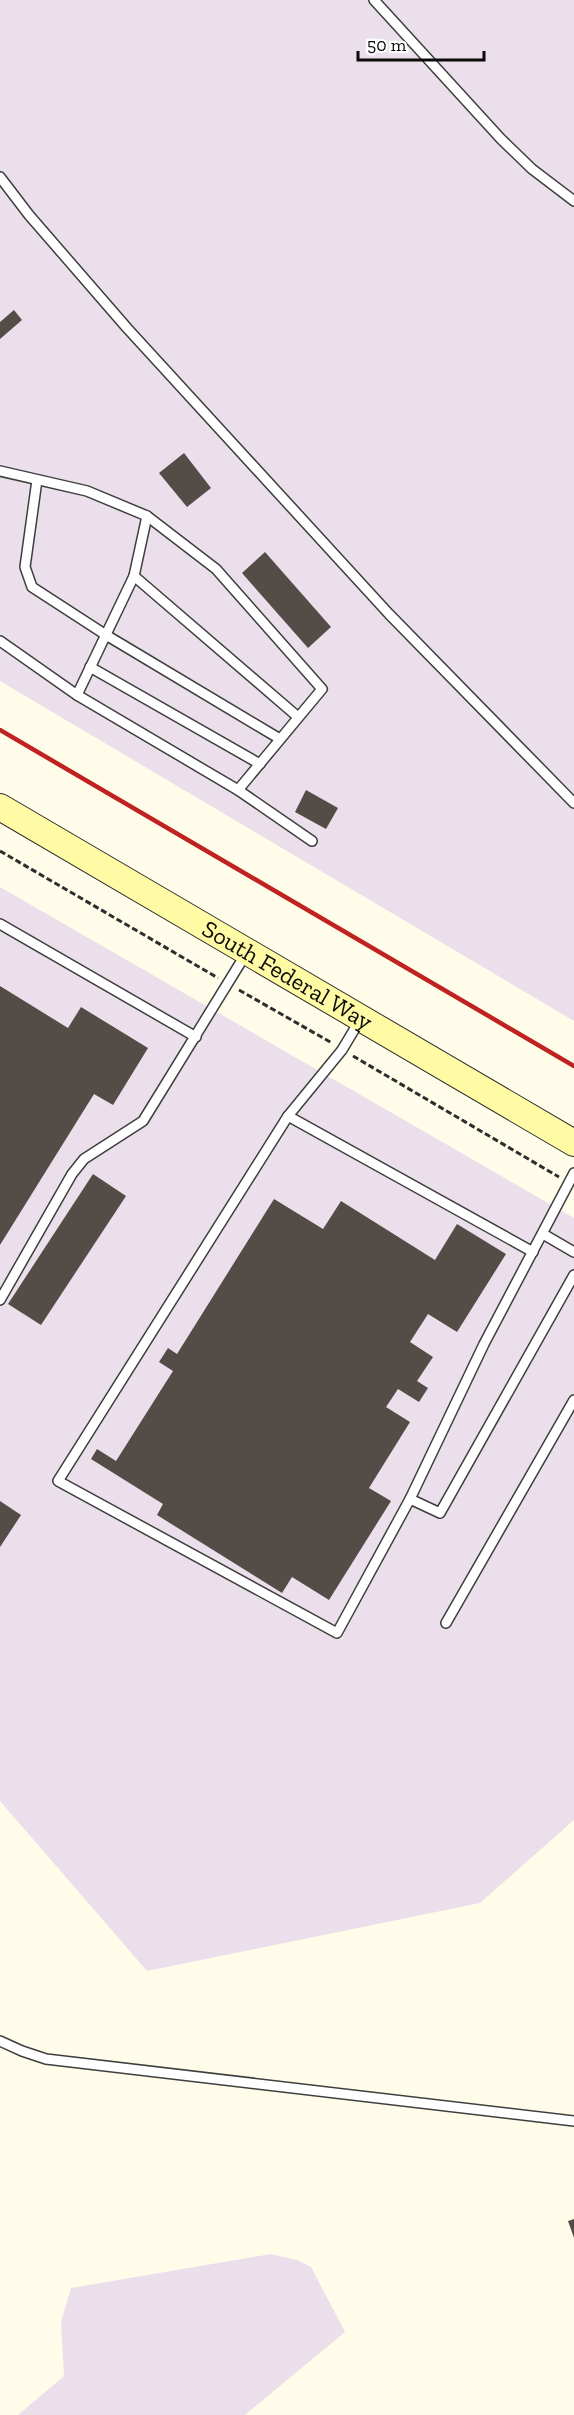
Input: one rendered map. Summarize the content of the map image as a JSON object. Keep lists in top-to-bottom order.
{
  "streets": {
    "main road": ["South Federal Way"]
  },
  "scale_bar": "50 m"
}
